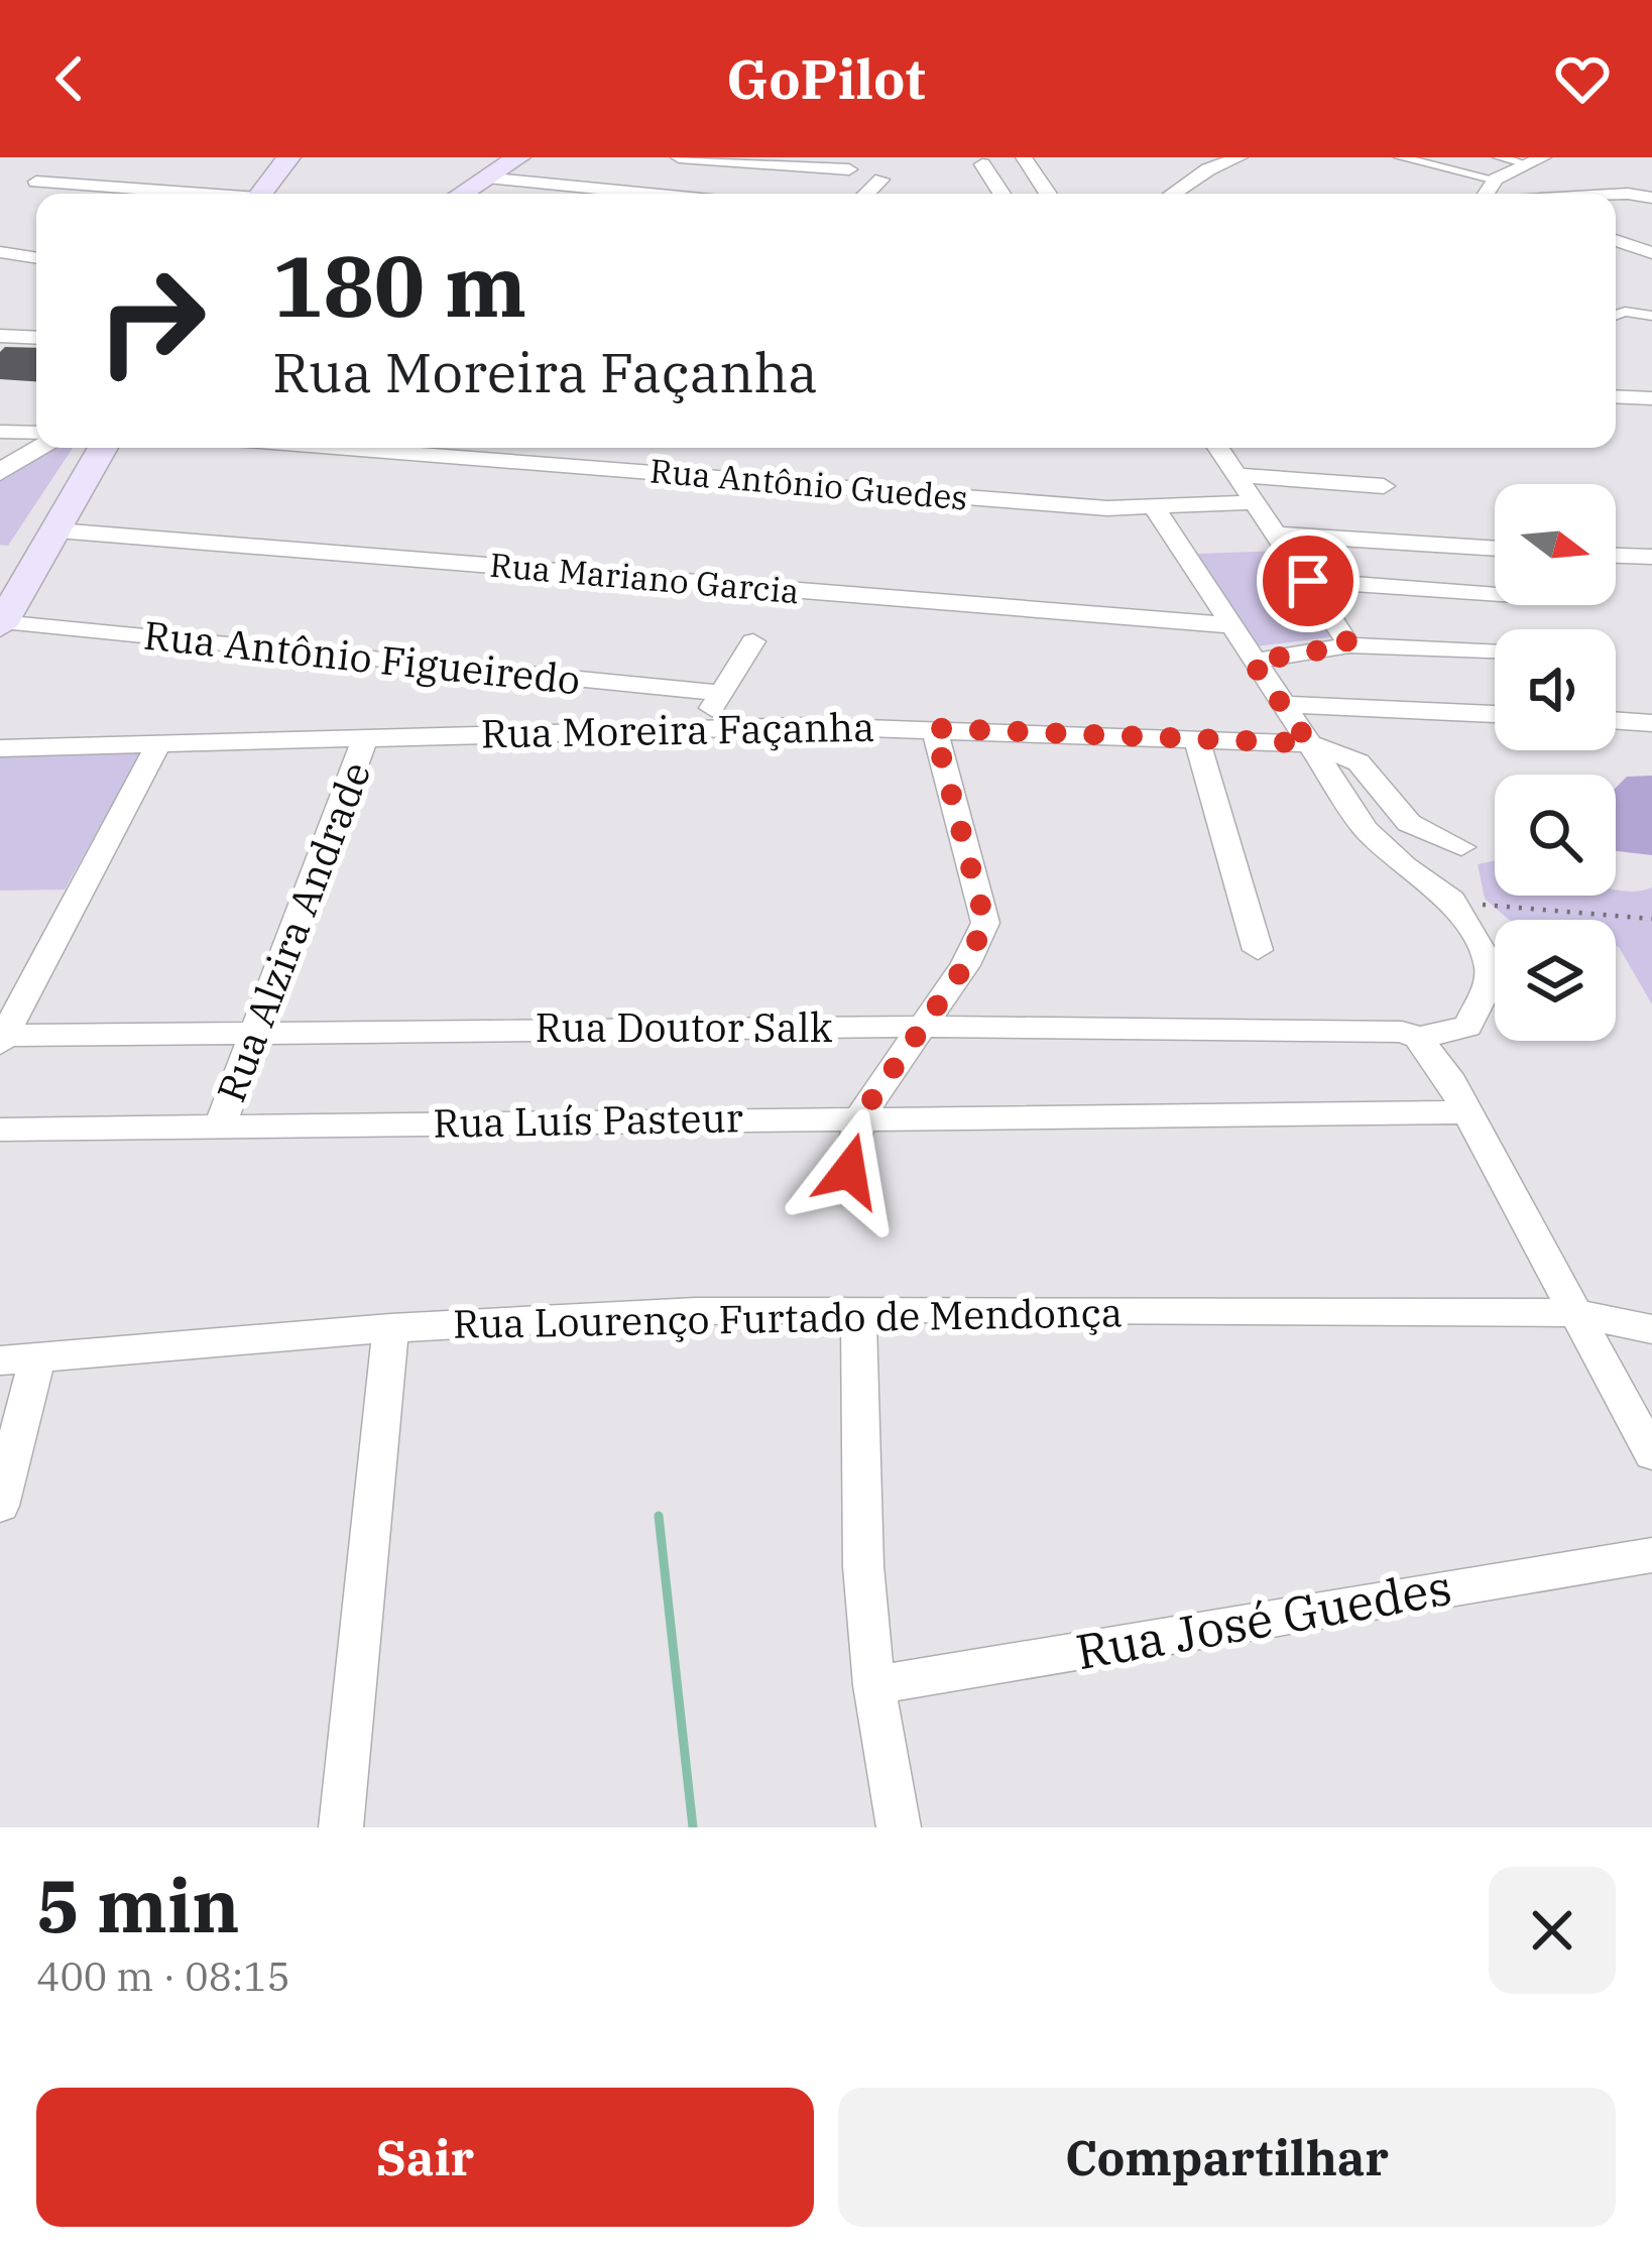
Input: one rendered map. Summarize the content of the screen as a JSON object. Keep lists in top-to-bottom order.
{
  "streets": {
    "street": [
      "Rua Antônio Guedes",
      "Rua Mariano Garcia",
      "Rua Antônio Figueiredo",
      "Rua Moreira Façanha",
      "Rua Alzira Andrade",
      "Rua Doutor Salk",
      "Rua Luís Pasteur",
      "Rua Lourenço Furtado de Mendonça",
      "Rua José Guedes"
    ]
  },
  "crossings": [
    ["Rua Moreira Façanha", "Rua Alzira Andrade"],
    ["Rua Alzira Andrade", "Rua Doutor Salk"],
    ["Rua Alzira Andrade", "Rua Luís Pasteur"]
  ],
  "north": "right",
  "page": {
    "header": "GoPilot",
    "turn": ["180 m", "Rua Moreira Façanha"],
    "heading": ["5 min", "400 m · 08:15"],
    "buttons": ["Sair", "Compartilhar"]
  }
}
